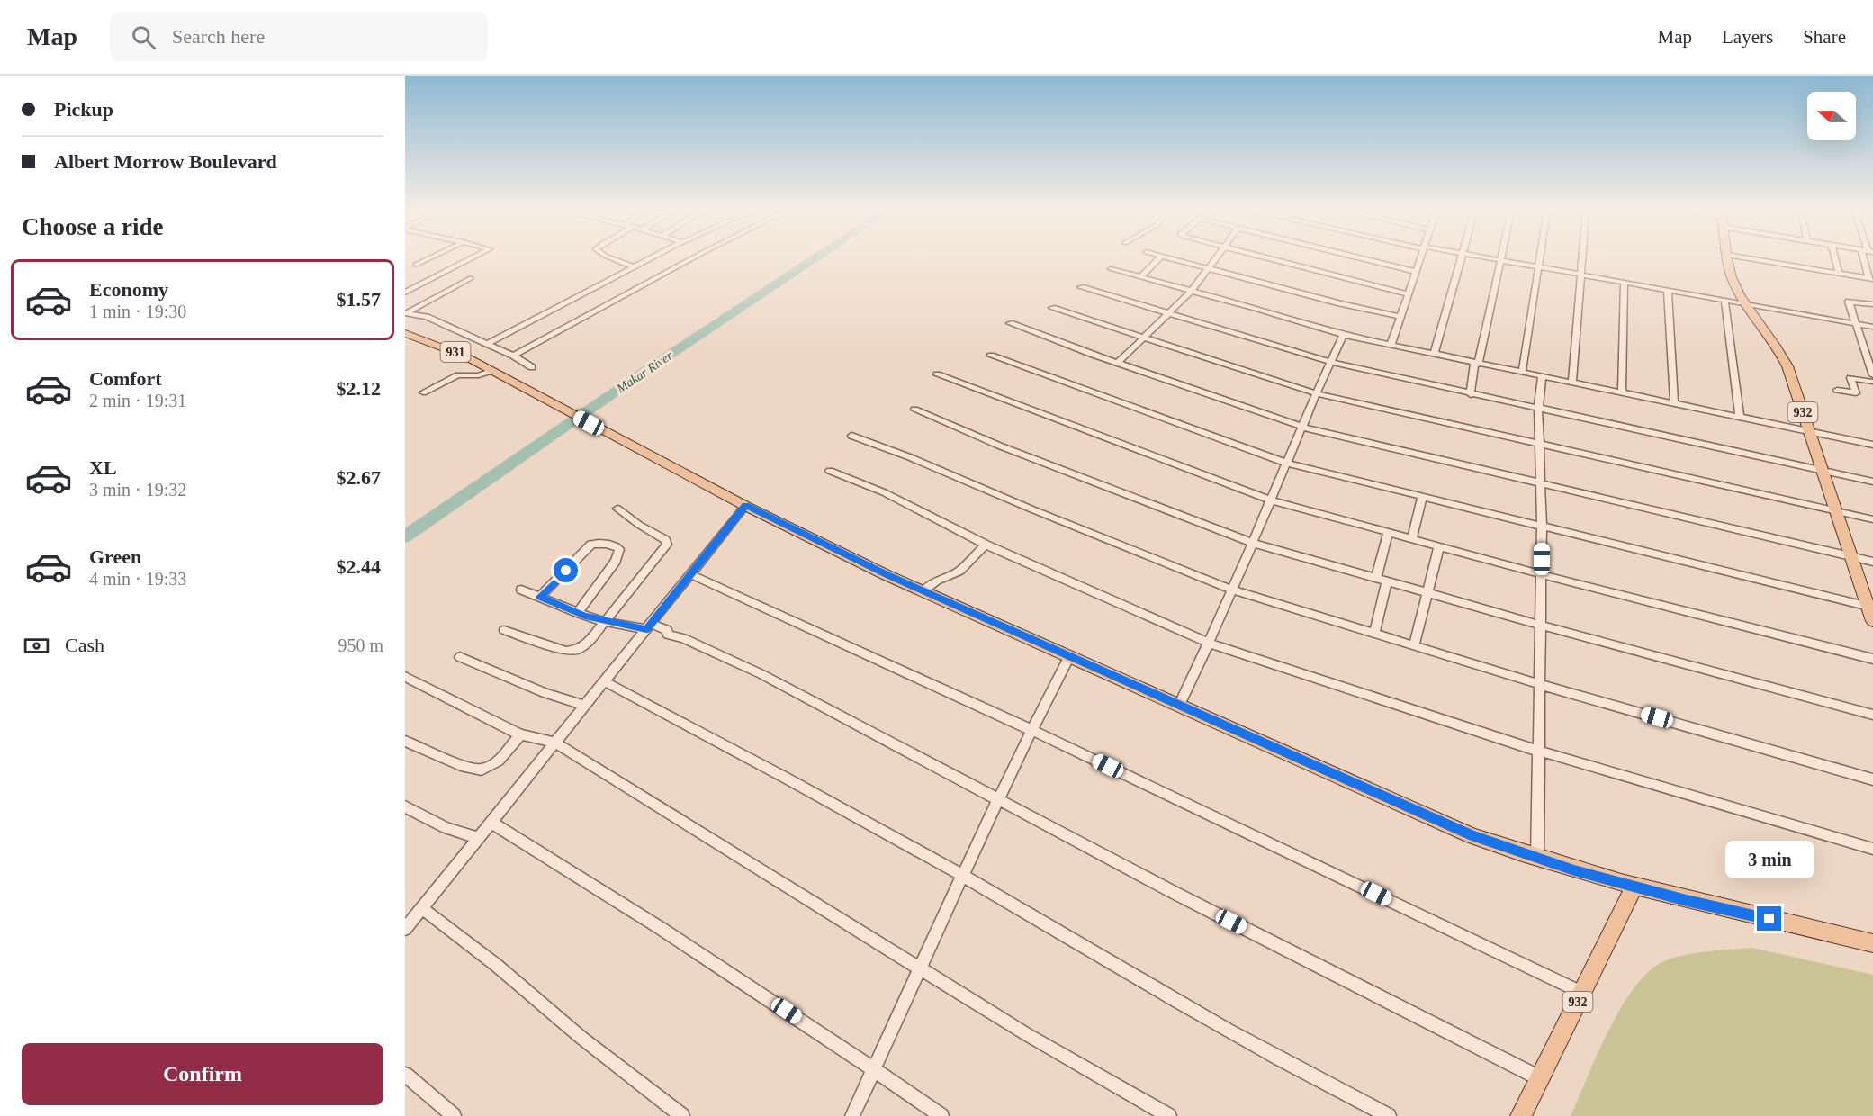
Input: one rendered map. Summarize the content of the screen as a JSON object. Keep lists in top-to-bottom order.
{
  "streets": {
    "main road": ["931", "932"]
  },
  "crossings": [
    ["931", "932"]
  ],
  "water": ["Makar River"],
  "north": "left",
  "page": {
    "header": "Map",
    "search": "Search here",
    "nav": ["Map", "Layers", "Share"],
    "banner": ["Pickup", "Albert Morrow Boulevard"],
    "heading": "Choose a ride",
    "list": [
      {
        "name": "Economy",
        "note": "1 min · 19:30",
        "value": "$1.57"
      },
      {
        "name": "Comfort",
        "note": "2 min · 19:31",
        "value": "$2.12"
      },
      {
        "name": "XL",
        "note": "3 min · 19:32",
        "value": "$2.67"
      },
      {
        "name": "Green",
        "note": "4 min · 19:33",
        "value": "$2.44"
      }
    ],
    "pay": ["Cash", "950 m"],
    "bubble": "3 min",
    "buttons": "Confirm"
  }
}
